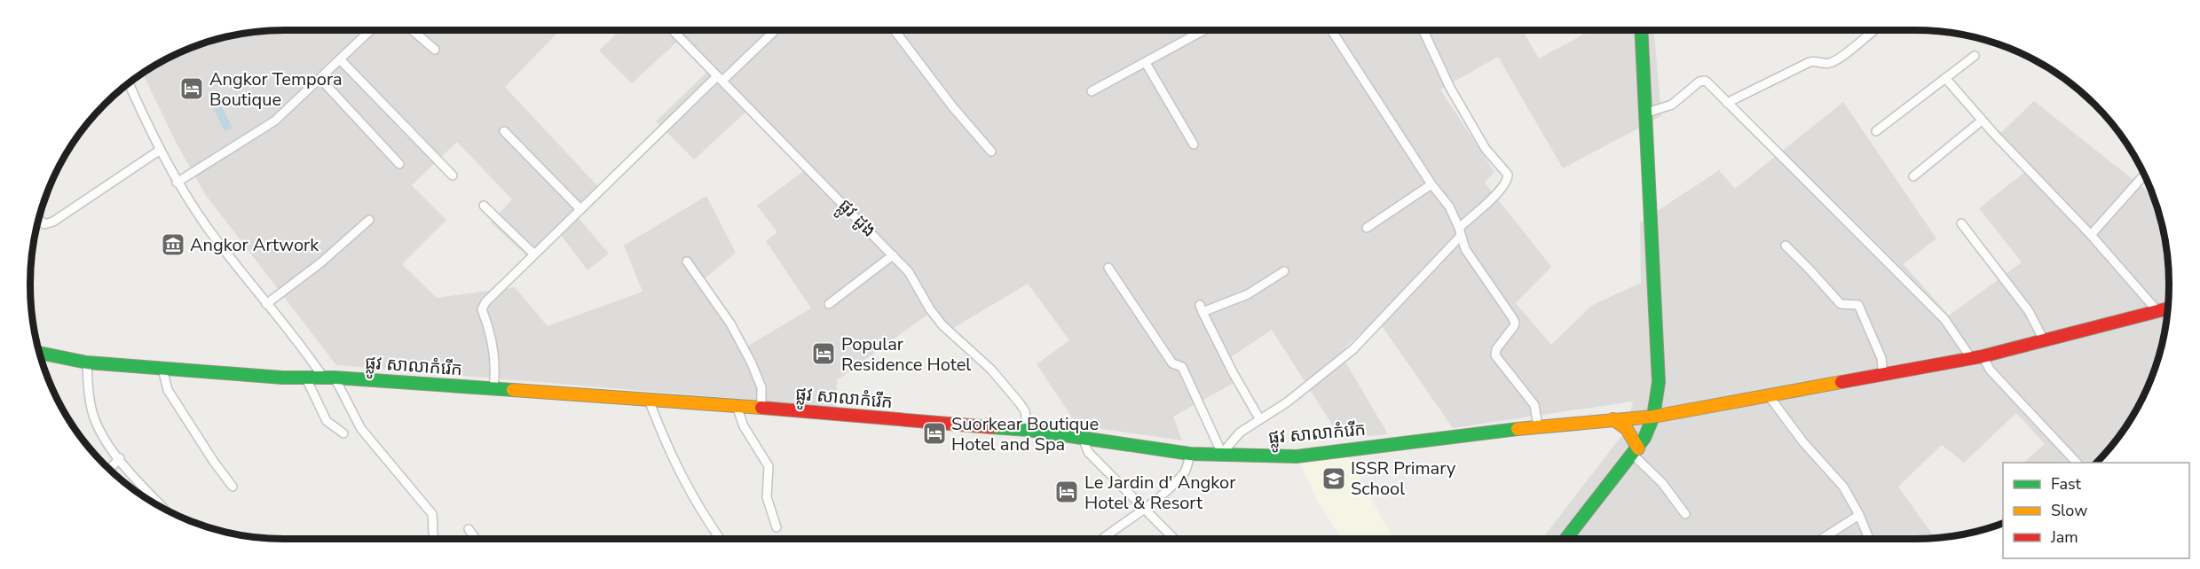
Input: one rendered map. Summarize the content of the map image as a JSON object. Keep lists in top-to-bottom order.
{
  "streets": {
    "main road": ["ផ្លូវ សាលាកំរើក"],
    "street": ["ផ្លូវ ដូង"]
  },
  "crossings": [
    ["ផ្លូវ ដូង", "ផ្លូវ សាលាកំរើក"]
  ],
  "places": {
    "hotel": [
      "Angkor Tempora Boutique",
      "Popular Residence Hotel",
      "Suorkear Boutique Hotel and Spa",
      "Le Jardin d' Angkor Hotel & Resort"
    ],
    "museum": ["Angkor Artwork"],
    "school or university": ["ISSR Primary School"]
  },
  "legend": ["Fast", "Slow", "Jam"]
}
